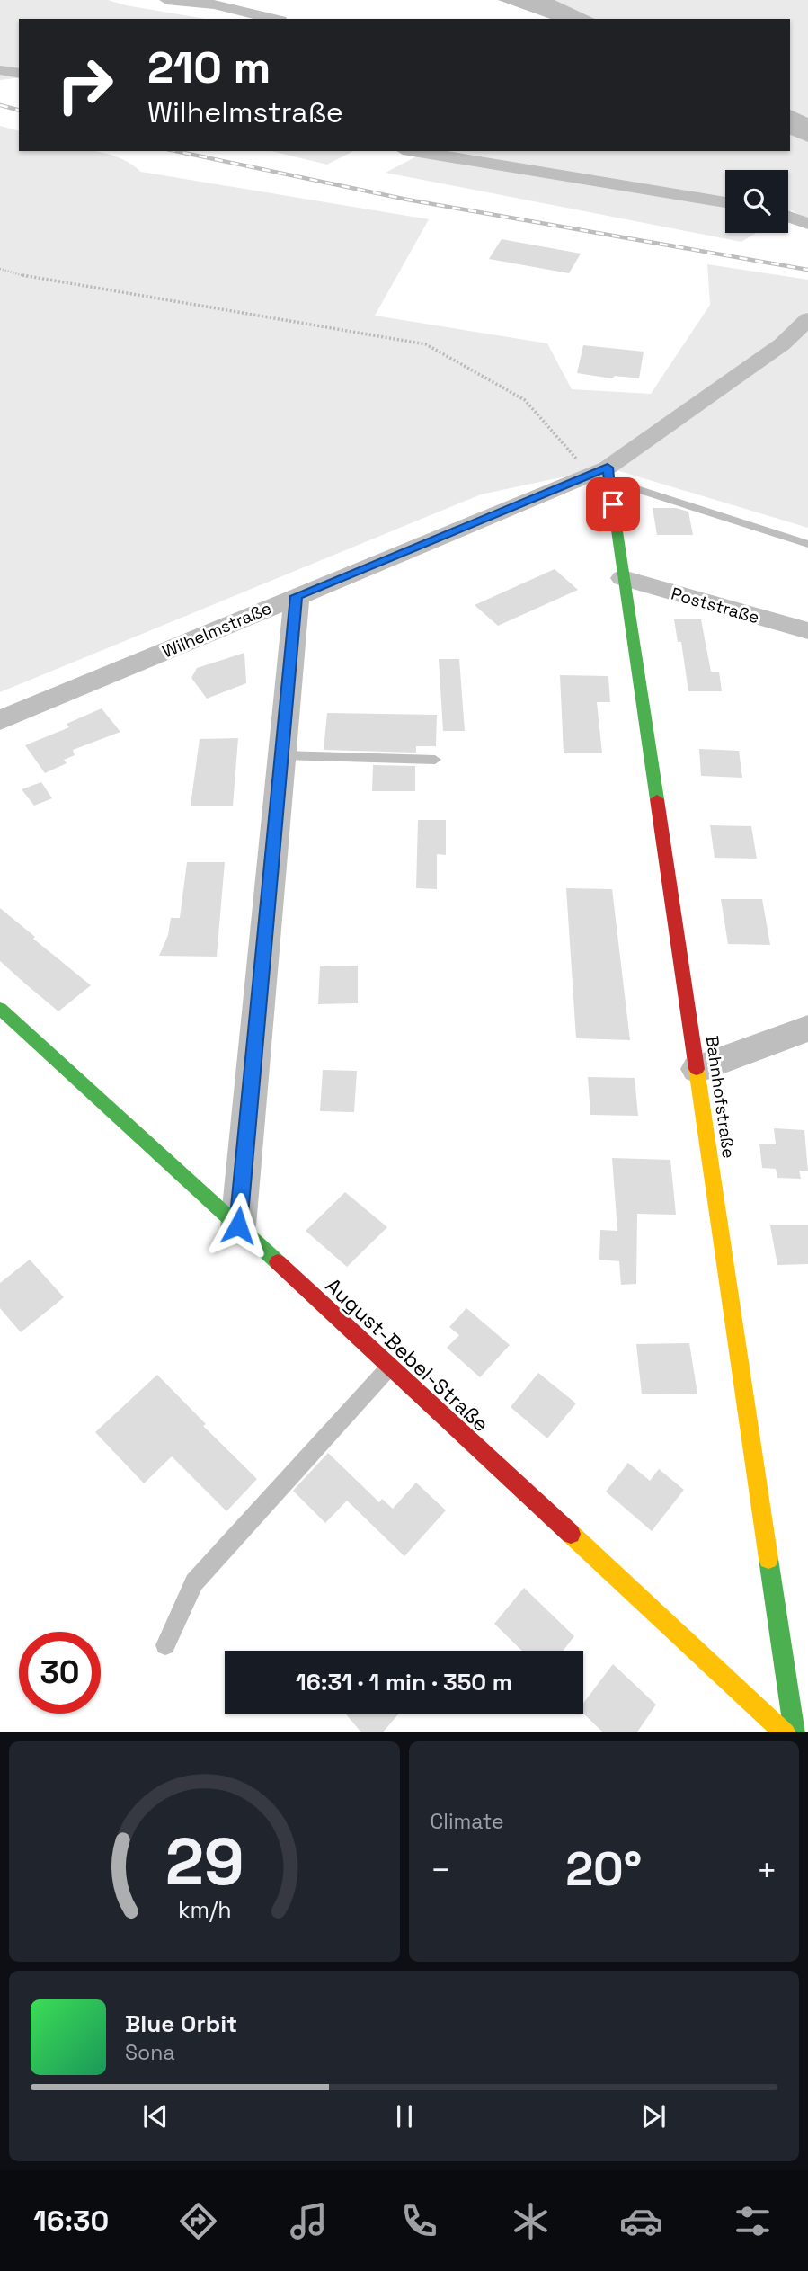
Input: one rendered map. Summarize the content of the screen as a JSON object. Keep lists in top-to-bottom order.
{
  "streets": {
    "street": [
      "Poststraße",
      "Wilhelmstraße",
      "Bahnhofstraße",
      "August-Bebel-Straße"
    ]
  },
  "crossings": [
    ["Poststraße", "Bahnhofstraße"],
    ["Wilhelmstraße", "Bahnhofstraße"]
  ],
  "page": {
    "turn": ["210 m", "Wilhelmstraße"],
    "limit": "30",
    "trip": "16:31 · 1 min · 350 m",
    "tile": "Climate",
    "heat": ["−", "20°", "+"],
    "song": ["Blue Orbit", "Sona"],
    "tabs": "16:30",
    "gauge": ["29", "km/h"]
  }
}
